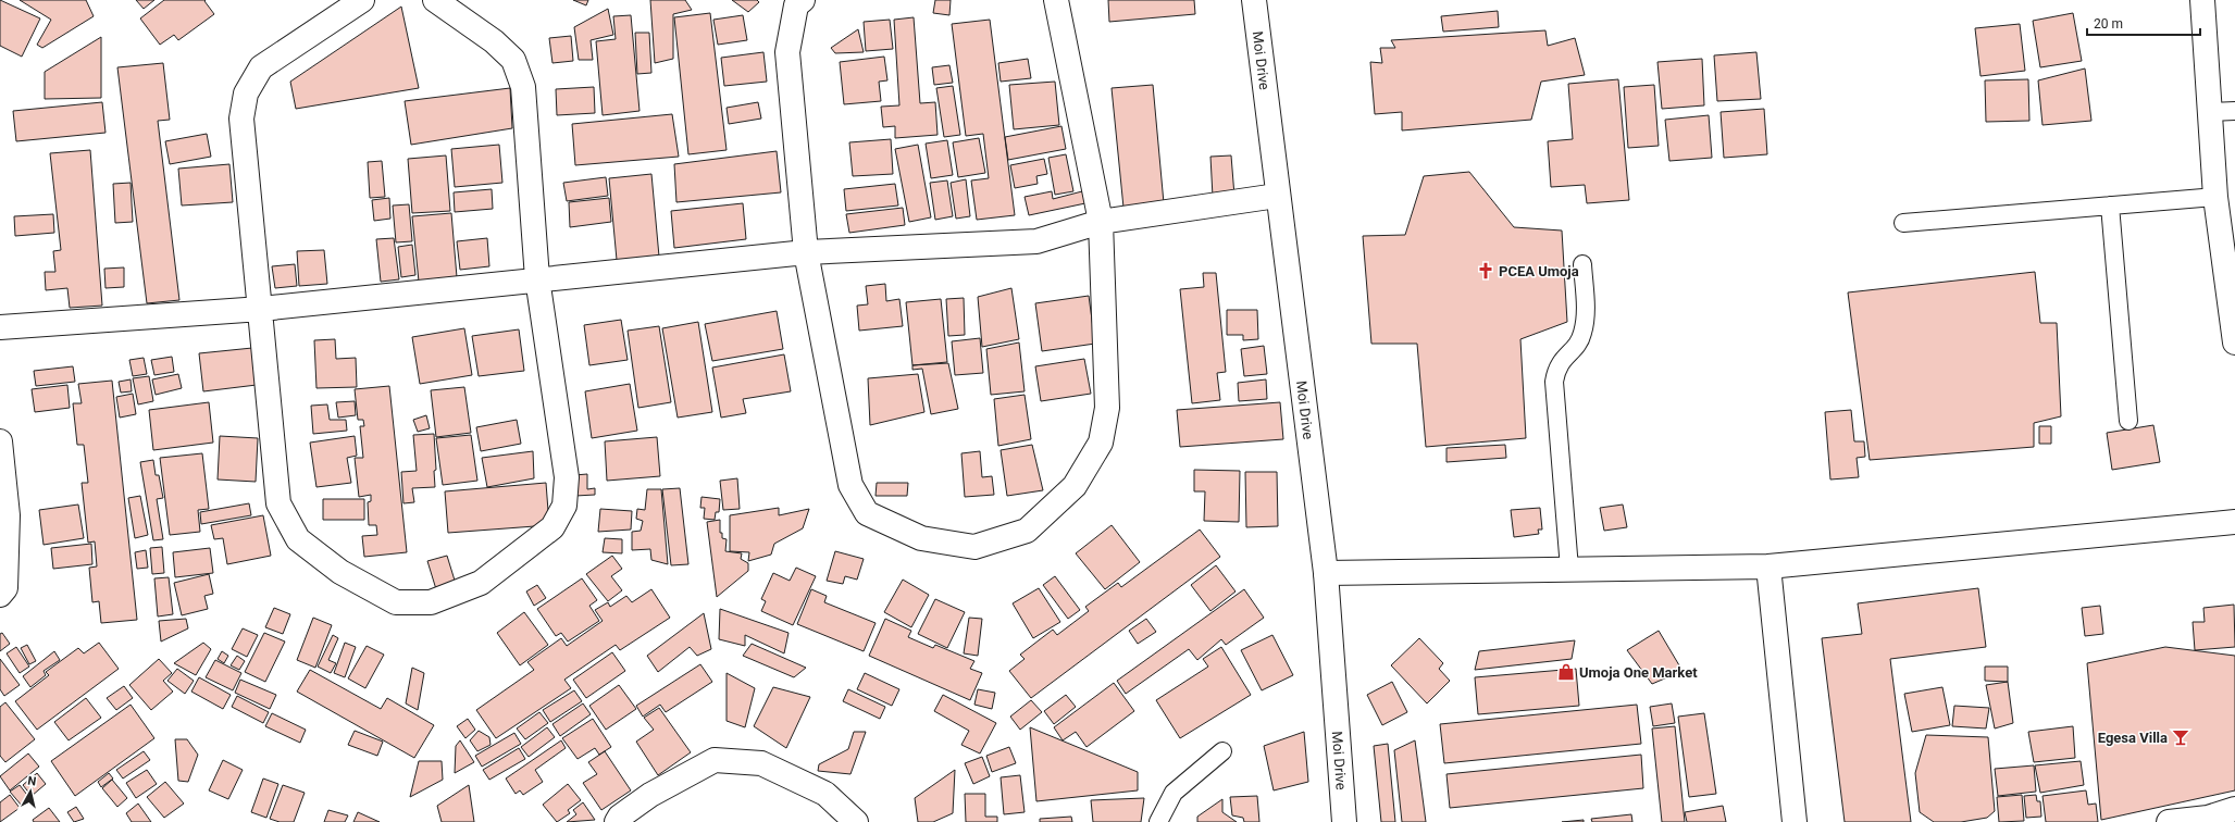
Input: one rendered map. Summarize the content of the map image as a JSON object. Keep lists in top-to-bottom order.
{
  "streets": {
    "street": ["Moi Drive"]
  },
  "places": {
    "church": ["PCEA Umoja"],
    "shop": ["Umoja One Market"],
    "bar": ["Egesa Villa"]
  },
  "scale_bar": "20 m",
  "north": "top"
}
